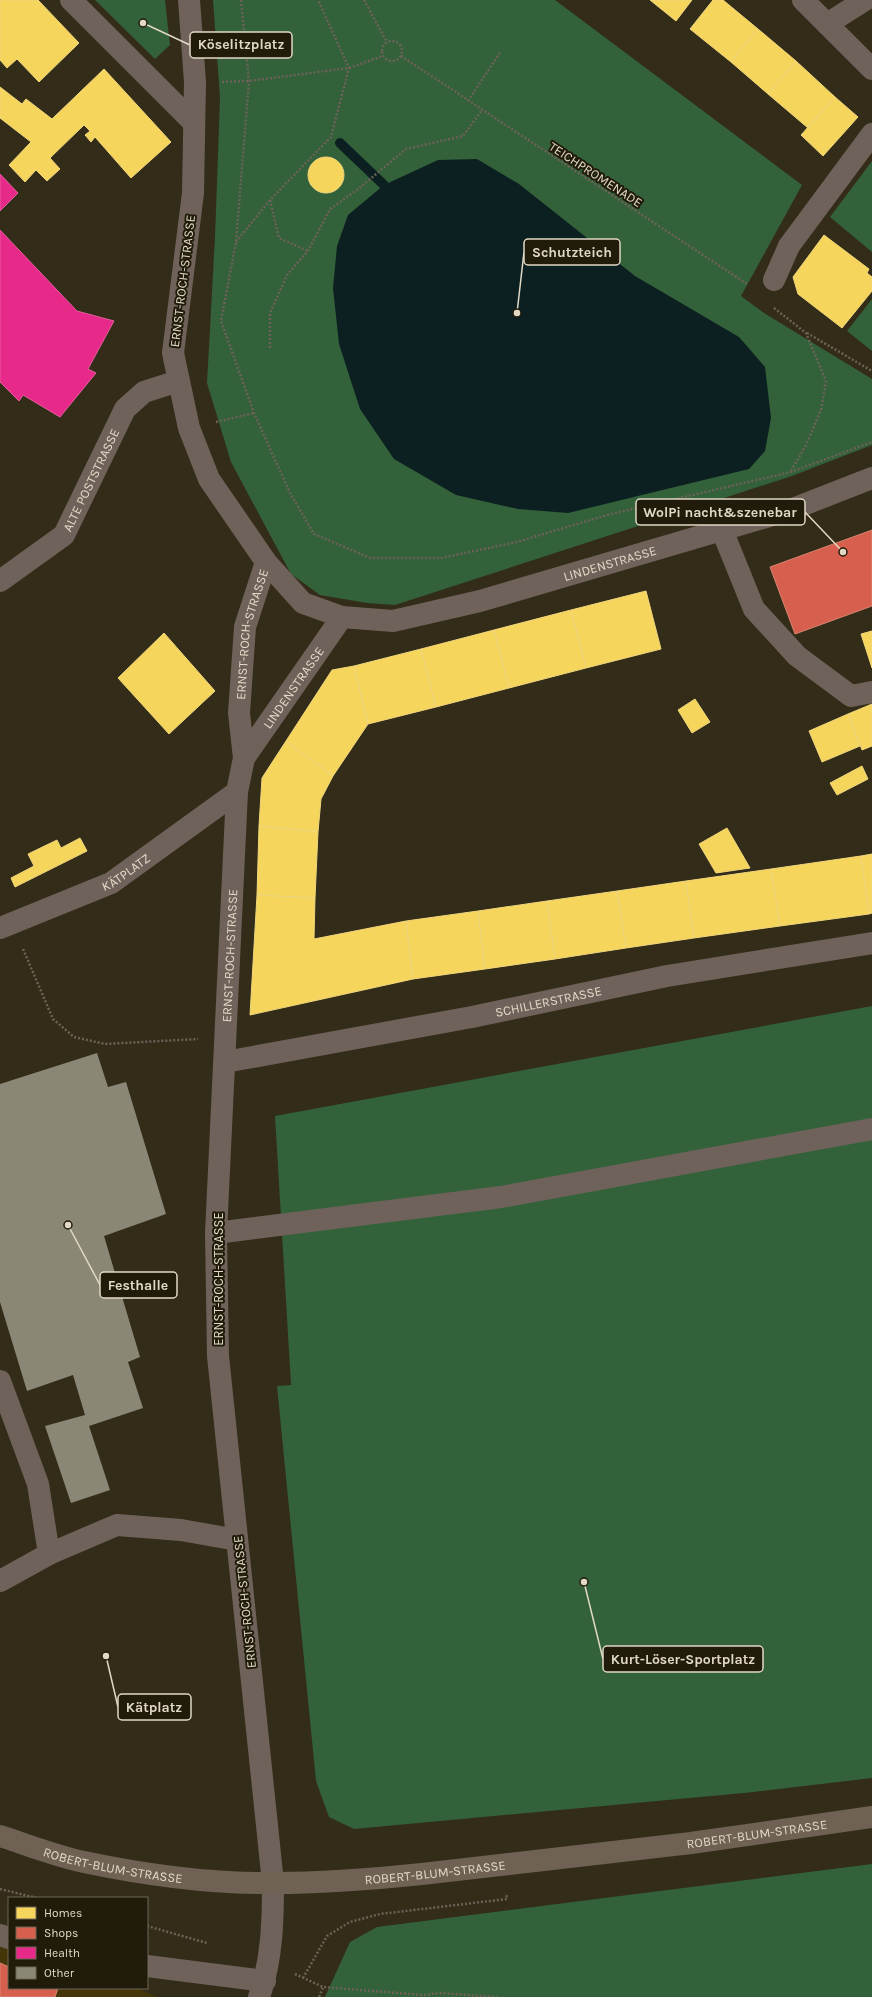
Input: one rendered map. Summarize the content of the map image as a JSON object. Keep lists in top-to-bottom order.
{
  "streets": {
    "main road": ["ROBERT-BLUM-STRASSE"],
    "street": [
      "ERNST-ROCH-STRASSE",
      "ALTE POSTSTRASSE",
      "LINDENSTRASSE",
      "KÄTPLATZ",
      "SCHILLERSTRASSE"
    ],
    "path": ["TEICHPROMENADE"]
  },
  "crossings": [
    ["ERNST-ROCH-STRASSE", "ALTE POSTSTRASSE"],
    ["ERNST-ROCH-STRASSE", "LINDENSTRASSE"],
    ["ERNST-ROCH-STRASSE", "KÄTPLATZ"],
    ["ERNST-ROCH-STRASSE", "SCHILLERSTRASSE"],
    ["ERNST-ROCH-STRASSE", "ROBERT-BLUM-STRASSE"]
  ],
  "places": [
    "Köselitzplatz",
    "Schutzteich",
    "WolPi nacht&szenebar",
    "Festhalle",
    "Kurt-Löser-Sportplatz",
    "Kätplatz"
  ],
  "legend": [
    "Homes",
    "Shops",
    "Health",
    "Other"
  ]
}
